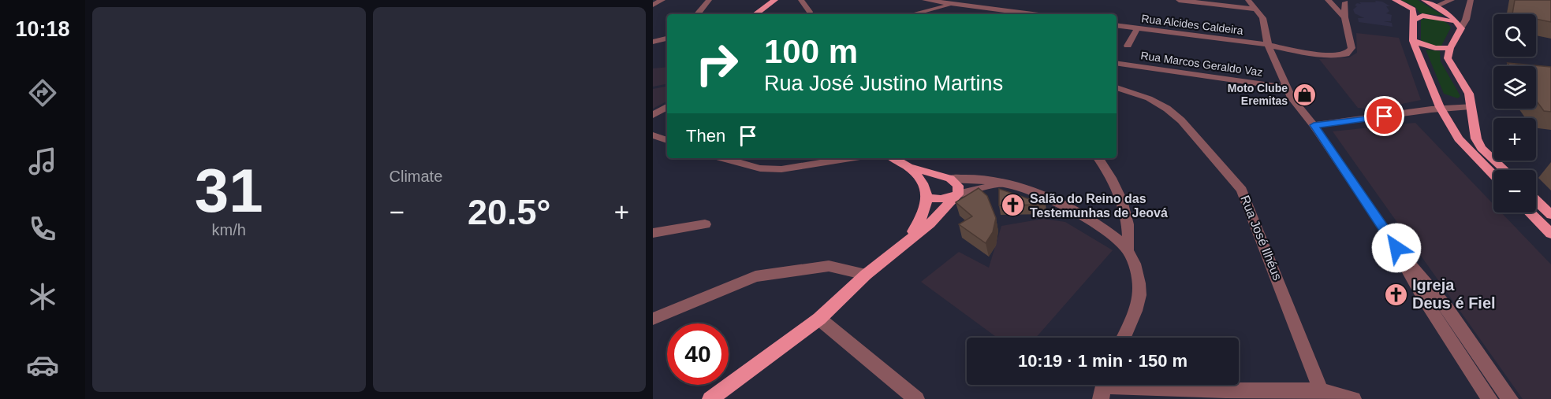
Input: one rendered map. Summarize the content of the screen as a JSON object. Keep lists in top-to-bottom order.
{
  "streets": {
    "street": ["Rua Alcides Caldeira", "Rua Marcos Geraldo Vaz", "Rua José Ilhéus"]
  },
  "places": {
    "shop": ["Moto Clube Eremitas"],
    "church": ["Salão do Reino das Testemunhas de Jeová", "Igreja Deus é Fiel"]
  },
  "page": {
    "tabs": "10:18",
    "tile": [
      ["31", "km/h"],
      "Climate"
    ],
    "map_buttons": ["+", "−"],
    "turn": ["100 m", "Rua José Justino Martins"],
    "then": "Then",
    "heat": ["−", "20.5°", "+"],
    "limit": "40",
    "trip": "10:19 · 1 min · 150 m"
  }
}
